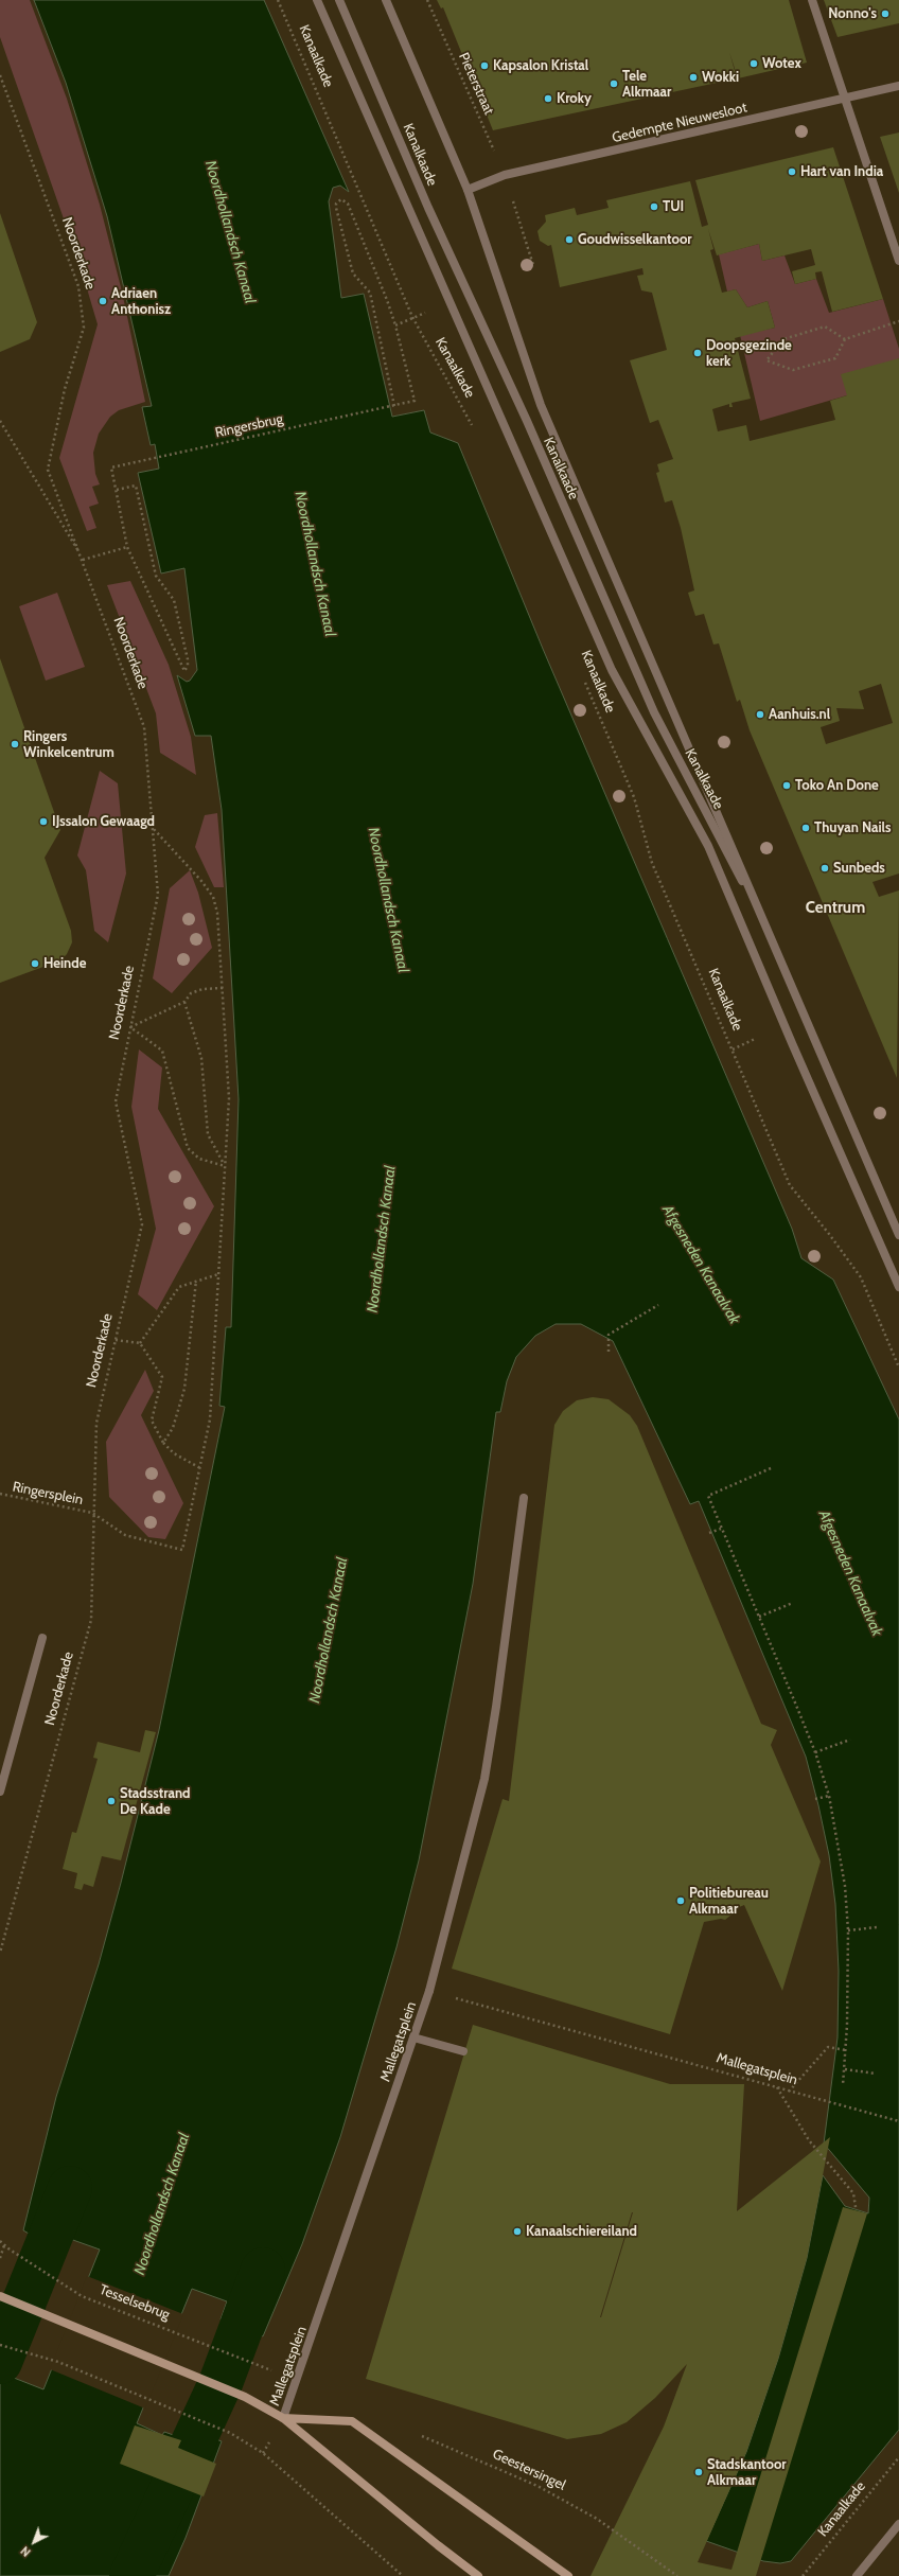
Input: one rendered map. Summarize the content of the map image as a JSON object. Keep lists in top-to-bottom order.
{
  "streets": {
    "street": [
      "Kanaalkade",
      "Gedempte Nieuwesloot",
      "Kanalkaade",
      "Mallegatsplein"
    ],
    "path": [
      "Pieterstraat",
      "Noorderkade",
      "Ringersbrug",
      "Ringersplein",
      "Tesselsebrug",
      "Geestersingel"
    ]
  },
  "crossings": [
    ["Pieterstraat", "Gedempte Nieuwesloot"],
    ["Noorderkade", "Ringersplein"]
  ],
  "districts": ["Centrum"],
  "water": ["Noordhollandsch Kanaal", "Afgesneden Kanaalvak"],
  "places": [
    "Nonno's",
    "Wotex",
    "Kapsalon Kristal",
    "Wokki",
    "Tele Alkmaar",
    "Kroky",
    "Hart van India",
    "TUI",
    "Goudwisselkantoor",
    "Adriaen Anthonisz",
    "Doopsgezinde kerk",
    "Aanhuis.nl",
    "Ringers Winkelcentrum",
    "Toko An Done",
    "IJssalon Gewaagd",
    "Thuyan Nails",
    "Sunbeds",
    "Heinde",
    "Stadsstrand De Kade",
    "Politiebureau Alkmaar",
    "Kanaalschiereiland",
    "Stadskantoor Alkmaar"
  ],
  "north": "bottom left"
}
